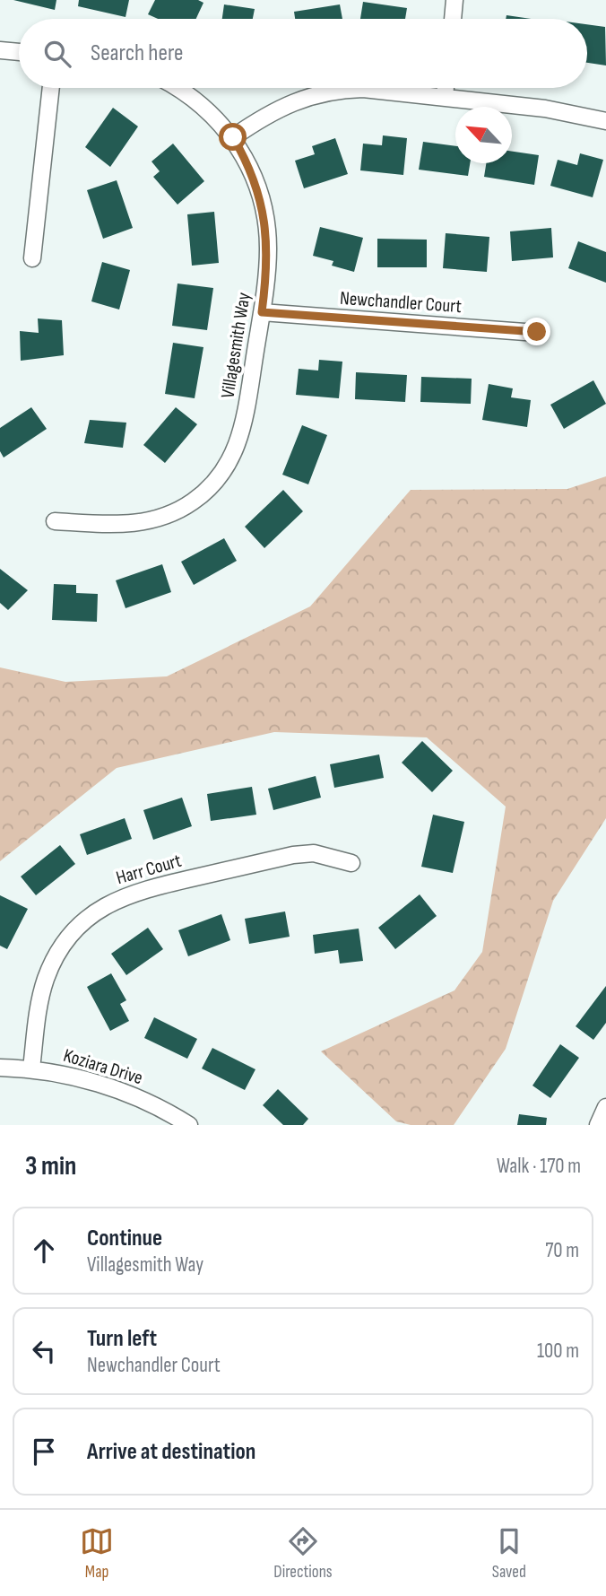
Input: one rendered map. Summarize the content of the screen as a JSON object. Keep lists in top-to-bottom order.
{
  "streets": {
    "street": [
      "Newchandler Court",
      "Villagesmith Way",
      "Harr Court",
      "Koziara Drive"
    ]
  },
  "crossings": [
    ["Newchandler Court", "Villagesmith Way"],
    ["Harr Court", "Koziara Drive"]
  ],
  "north": "top left",
  "page": {
    "search": "Search here",
    "heading": ["3 min", "Walk · 170 m"],
    "list": [
      ["Continue", "Villagesmith Way", "70 m"],
      ["Turn left", "Newchandler Court", "100 m"],
      "Arrive at destination"
    ],
    "nav": ["Map", "Directions", "Saved"]
  }
}
